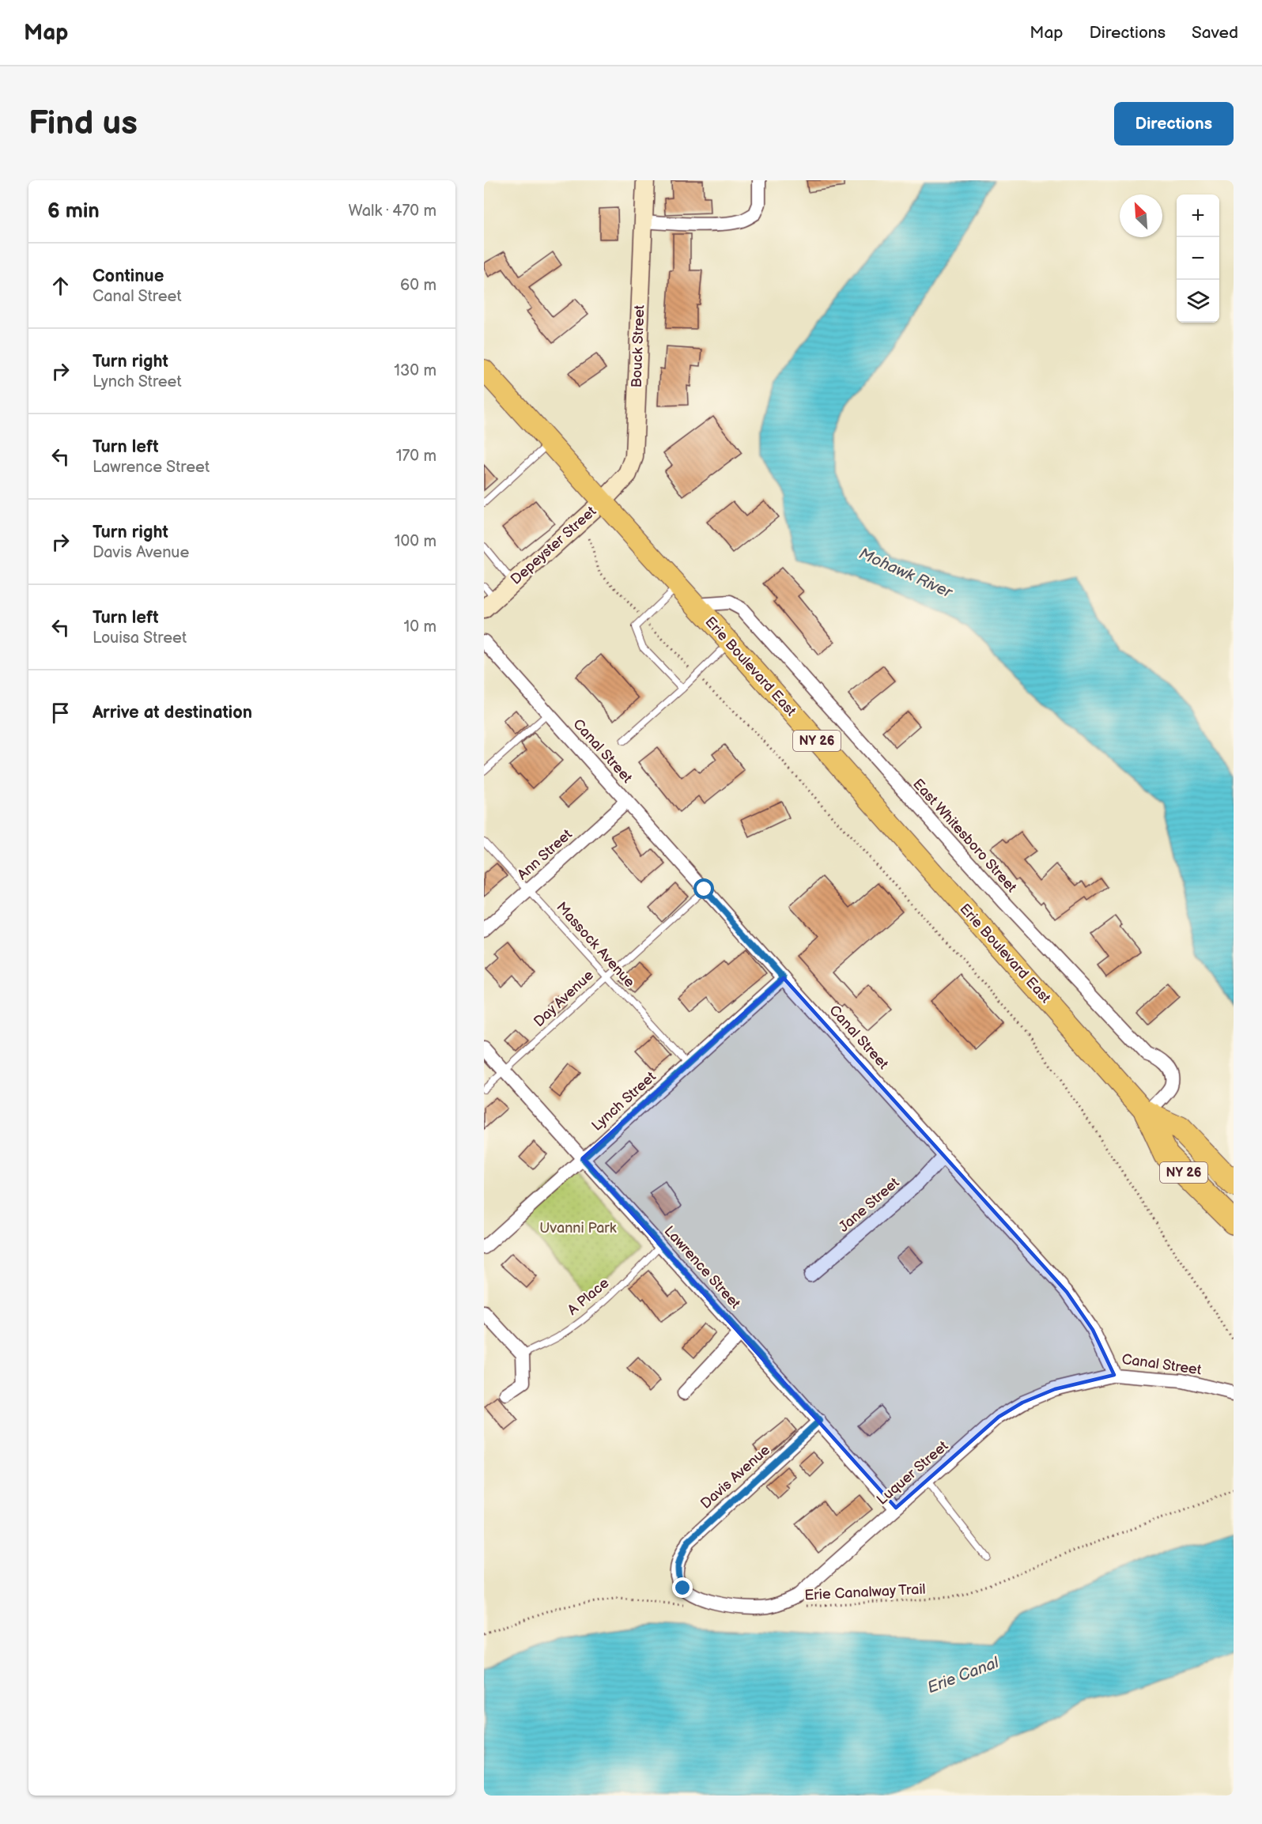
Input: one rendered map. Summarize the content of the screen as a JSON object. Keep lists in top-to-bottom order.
{
  "streets": {
    "highway": ["Erie Boulevard East", "NY 26"],
    "street": [
      "Bouck Street",
      "Depeyster Street",
      "Canal Street",
      "East Whitesboro Street",
      "Ann Street",
      "Lynch Street",
      "Jane Street",
      "Lawrence Street",
      "Luquer Street",
      "Davis Avenue"
    ],
    "lane": ["Massock Avenue", "Day Avenue", "A Place"],
    "path": ["Erie Canalway Trail"]
  },
  "crossings": [
    ["Bouck Street", "Depeyster Street"],
    ["Bouck Street", "Erie Boulevard East"],
    ["Depeyster Street", "Erie Boulevard East"],
    ["Erie Boulevard East", "East Whitesboro Street"],
    ["Canal Street", "Ann Street"],
    ["Canal Street", "Day Avenue"],
    ["Canal Street", "Lynch Street"],
    ["Canal Street", "Jane Street"],
    ["Canal Street", "Luquer Street"],
    ["Ann Street", "Massock Avenue"],
    ["Massock Avenue", "Day Avenue"],
    ["Massock Avenue", "Lynch Street"],
    ["Day Avenue", "Lawrence Street"],
    ["Lynch Street", "Lawrence Street"],
    ["Lawrence Street", "A Place"],
    ["Lawrence Street", "Luquer Street"],
    ["Lawrence Street", "Davis Avenue"],
    ["Luquer Street", "Davis Avenue"]
  ],
  "water": ["Mohawk River", "Erie Canal"],
  "parks": ["Uvanni Park"],
  "north": "top left",
  "page": {
    "header": "Map",
    "nav": ["Map", "Directions", "Saved"],
    "buttons": "Directions",
    "title": "Find us",
    "heading": ["6 min", "Walk · 470 m"],
    "map_buttons": ["+", "−"],
    "list": [
      ["Continue", "Canal Street", "60 m"],
      ["Turn right", "Lynch Street", "130 m"],
      ["Turn left", "Lawrence Street", "170 m"],
      ["Turn right", "Davis Avenue", "100 m"],
      ["Turn left", "Louisa Street", "10 m"],
      "Arrive at destination"
    ]
  }
}
